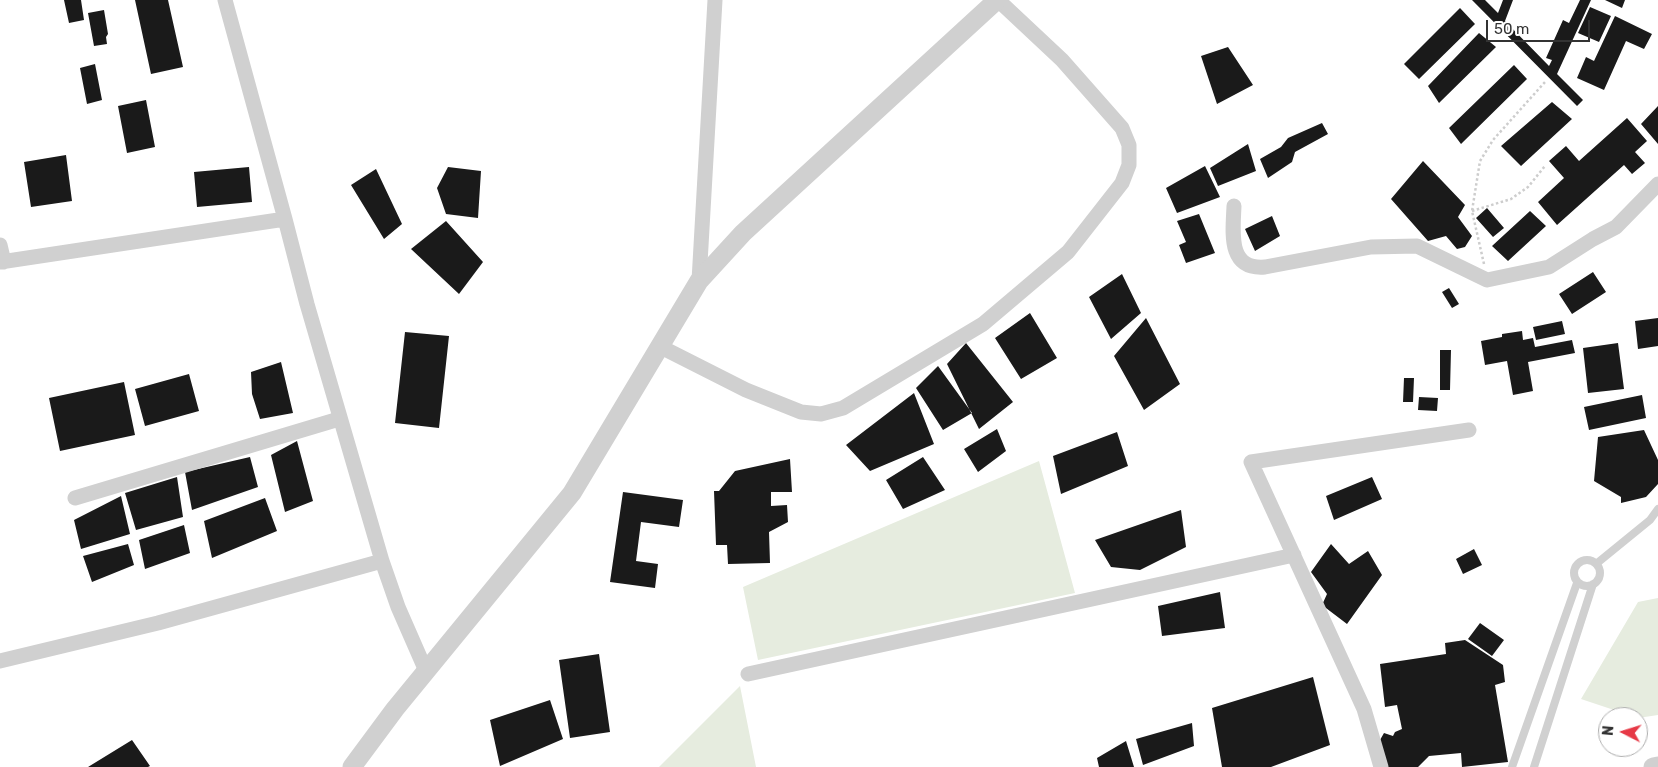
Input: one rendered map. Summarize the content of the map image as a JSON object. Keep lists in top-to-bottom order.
{
  "scale_bar": "50 m",
  "north": "left"
}
